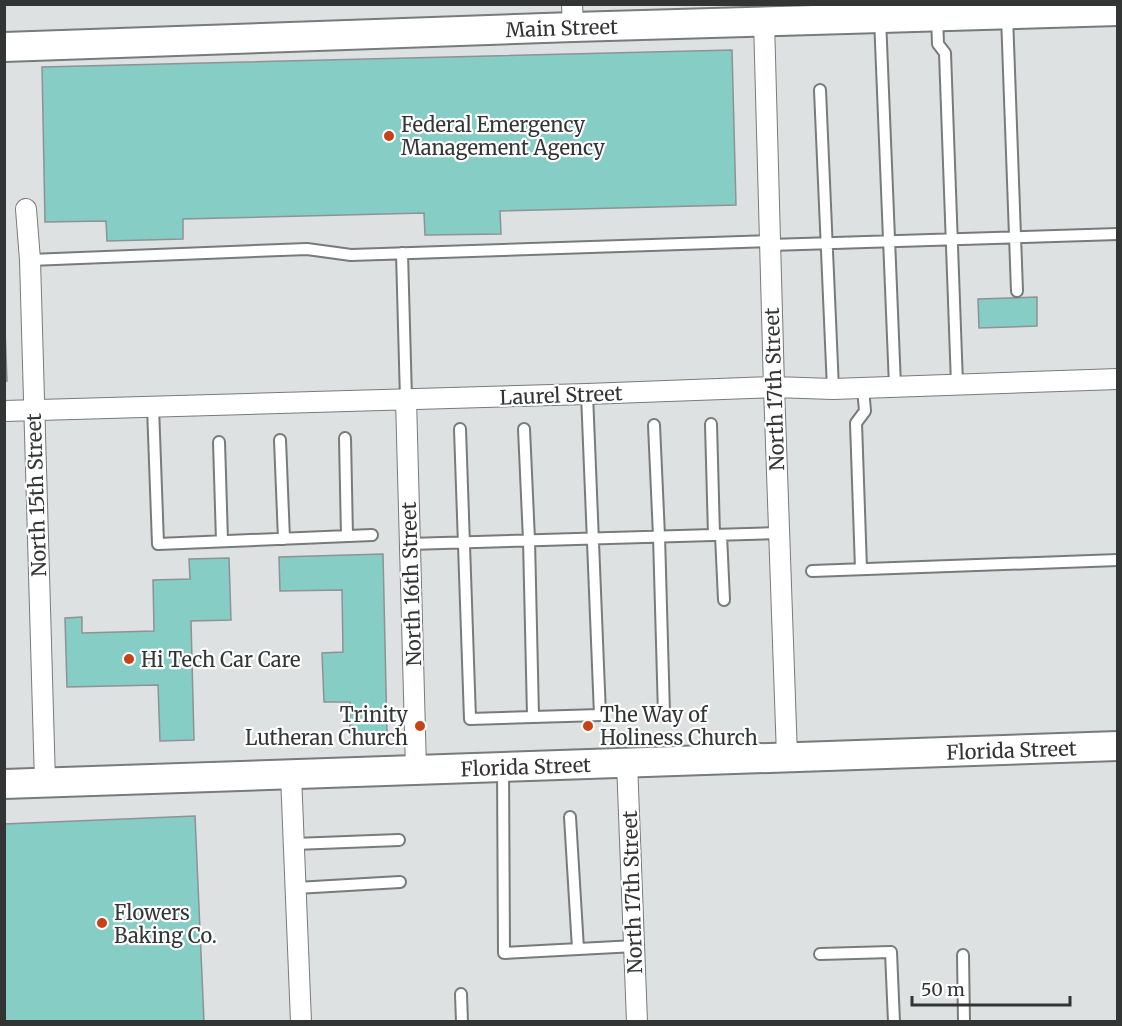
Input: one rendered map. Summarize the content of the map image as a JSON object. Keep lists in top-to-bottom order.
{
  "streets": {
    "main road": ["Main Street", "Florida Street"],
    "street": [
      "North 17th Street",
      "Laurel Street",
      "North 15th Street",
      "North 16th Street"
    ]
  },
  "crossings": [
    ["Main Street", "North 17th Street"],
    ["North 17th Street", "Laurel Street"],
    ["North 17th Street", "Florida Street"],
    ["Laurel Street", "North 15th Street"],
    ["Laurel Street", "North 16th Street"],
    ["North 15th Street", "Florida Street"],
    ["North 16th Street", "Florida Street"]
  ],
  "places": [
    "Federal Emergency Management Agency",
    "Hi Tech Car Care",
    "Trinity Lutheran Church",
    "The Way of Holiness Church",
    "Flowers Baking Co."
  ],
  "scale_bar": "50 m"
}
